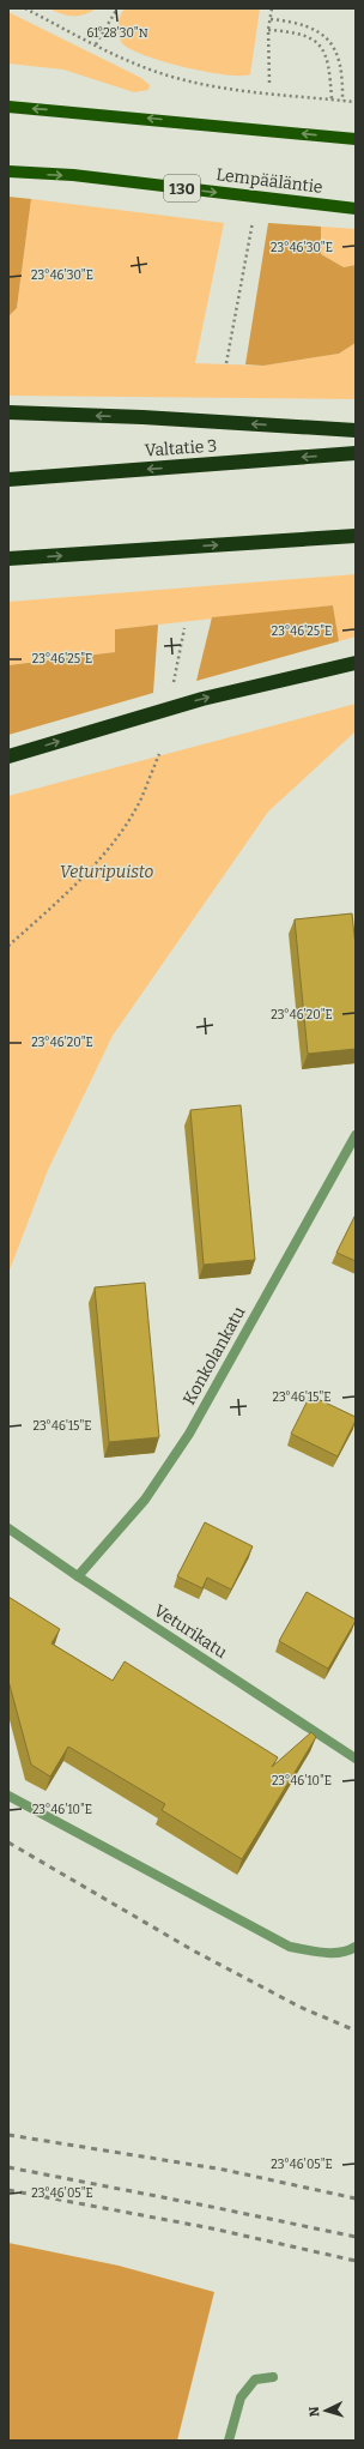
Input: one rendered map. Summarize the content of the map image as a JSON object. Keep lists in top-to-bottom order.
{
  "streets": {
    "highway": ["Valtatie 3"],
    "main road": ["Lempääläntie", "130"],
    "street": ["Konkolankatu", "Veturikatu"]
  },
  "crossings": [
    ["Konkolankatu", "Veturikatu"]
  ],
  "parks": ["Veturipuisto"],
  "north": "left",
  "coordinates": [
    "61°28'30\"N",
    "23°46'30\"E",
    "23°46'25\"E",
    "23°46'20\"E",
    "23°46'15\"E",
    "23°46'10\"E",
    "23°46'05\"E"
  ]
}
